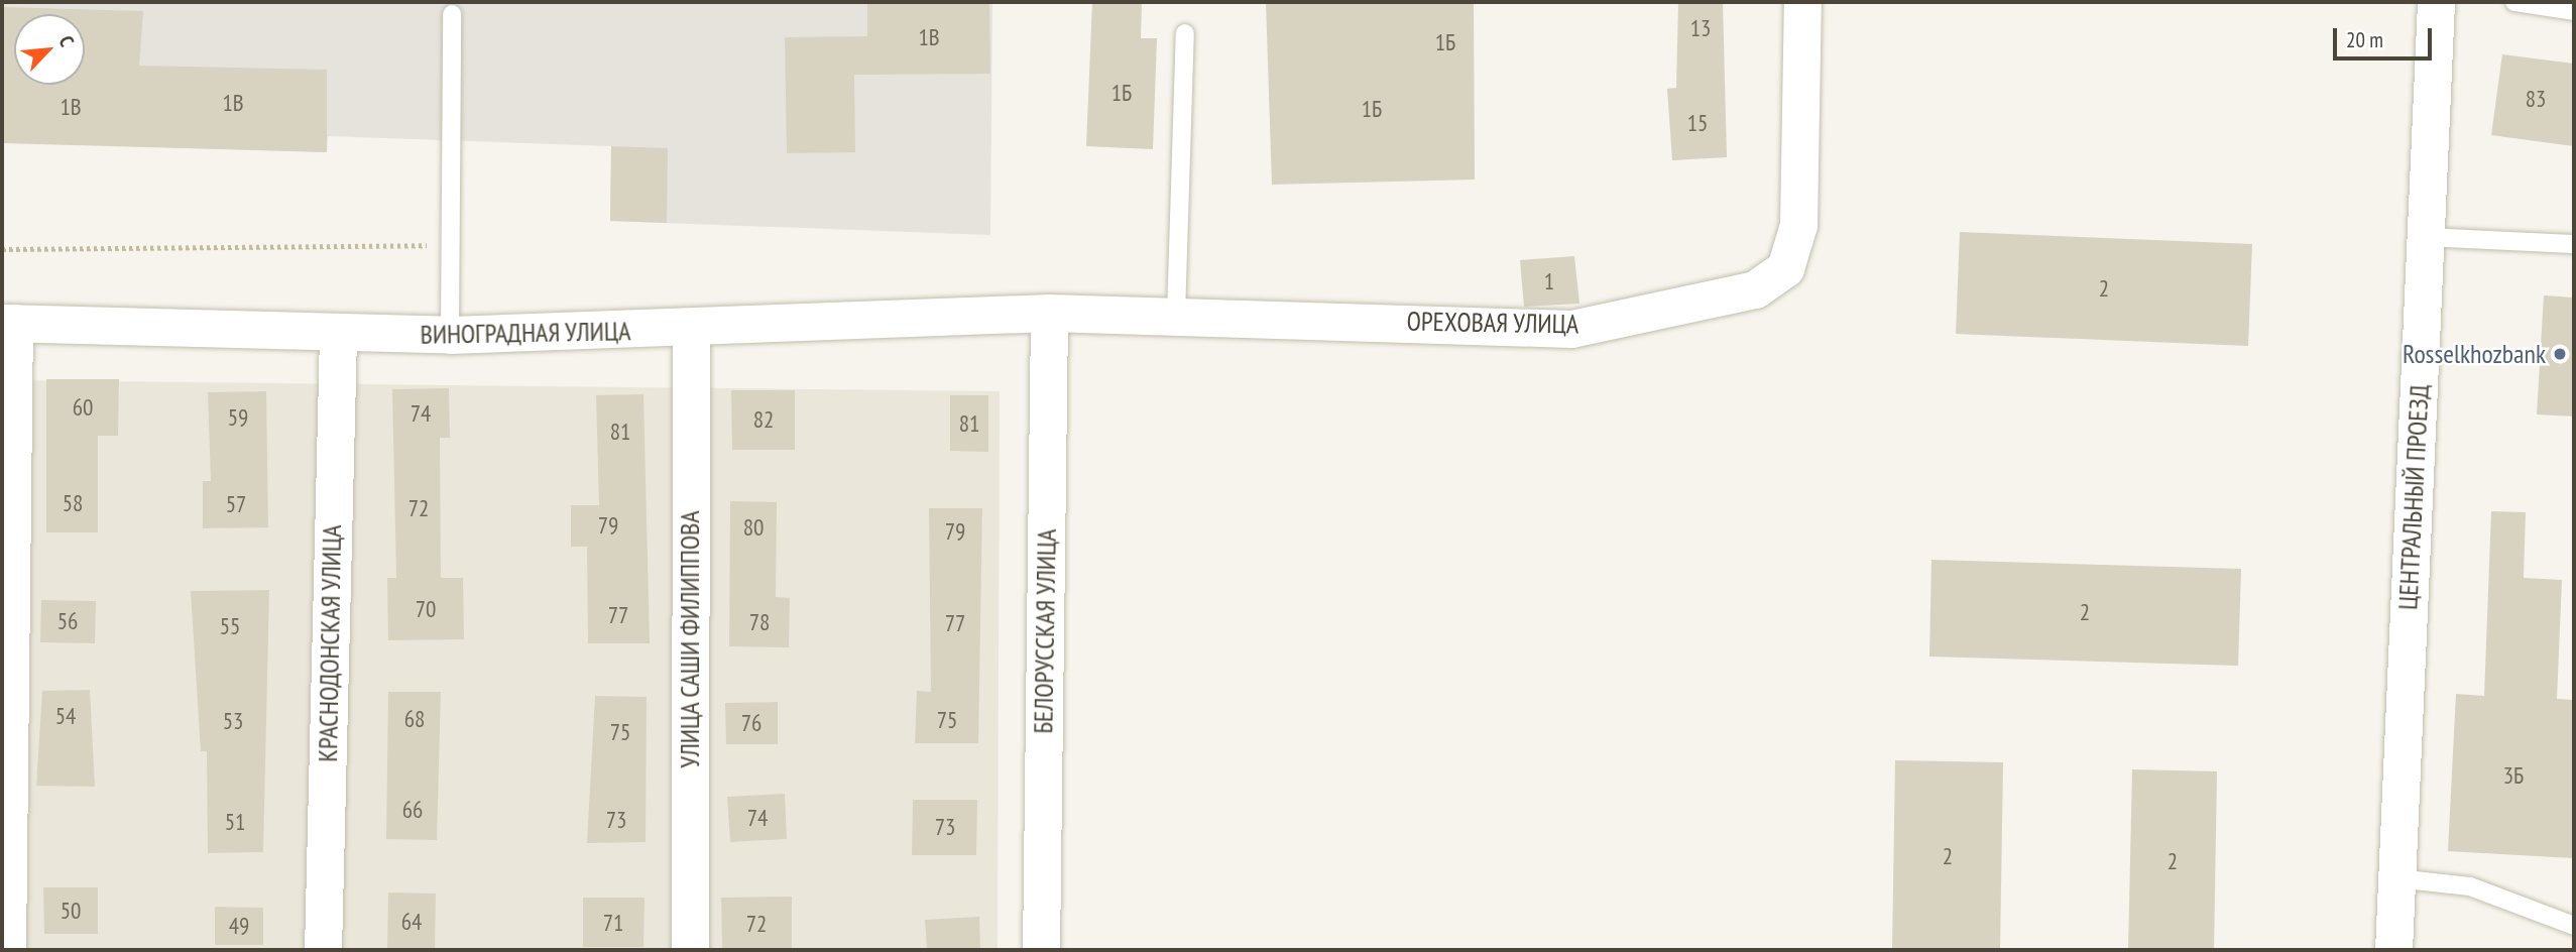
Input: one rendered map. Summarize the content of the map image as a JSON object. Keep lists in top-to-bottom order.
{
  "streets": {
    "street": [
      "ОРЕХОВАЯ УЛИЦА",
      "ВИНОГРАДНАЯ УЛИЦА",
      "ЦЕНТРАЛЬНЫЙ ПРОЕЗД",
      "БЕЛОРУССКАЯ УЛИЦА",
      "УЛИЦА САШИ ФИЛИППОВА",
      "КРАСНОДОНСКАЯ УЛИЦА"
    ]
  },
  "crossings": [
    ["ОРЕХОВАЯ УЛИЦА", "ВИНОГРАДНАЯ УЛИЦА"],
    ["ОРЕХОВАЯ УЛИЦА", "БЕЛОРУССКАЯ УЛИЦА"],
    ["ВИНОГРАДНАЯ УЛИЦА", "БЕЛОРУССКАЯ УЛИЦА"],
    ["ВИНОГРАДНАЯ УЛИЦА", "УЛИЦА САШИ ФИЛИППОВА"],
    ["ВИНОГРАДНАЯ УЛИЦА", "КРАСНОДОНСКАЯ УЛИЦА"]
  ],
  "places": ["Rosselkhozbank"],
  "house_numbers": [
    "13",
    "1В",
    "1Б",
    "1Б",
    "83",
    "1В",
    "1В",
    "1Б",
    "15",
    "1",
    "2",
    "60",
    "74",
    "59",
    "82",
    "81",
    "81",
    "58",
    "57",
    "72",
    "79",
    "80",
    "79",
    "70",
    "2",
    "77",
    "56",
    "78",
    "77",
    "55",
    "54",
    "68",
    "75",
    "53",
    "76",
    "75",
    "3Б",
    "66",
    "74",
    "73",
    "51",
    "73",
    "2",
    "2",
    "50",
    "64",
    "71",
    "72",
    "49"
  ],
  "scale_bar": "20 m",
  "north": "top right"
}
